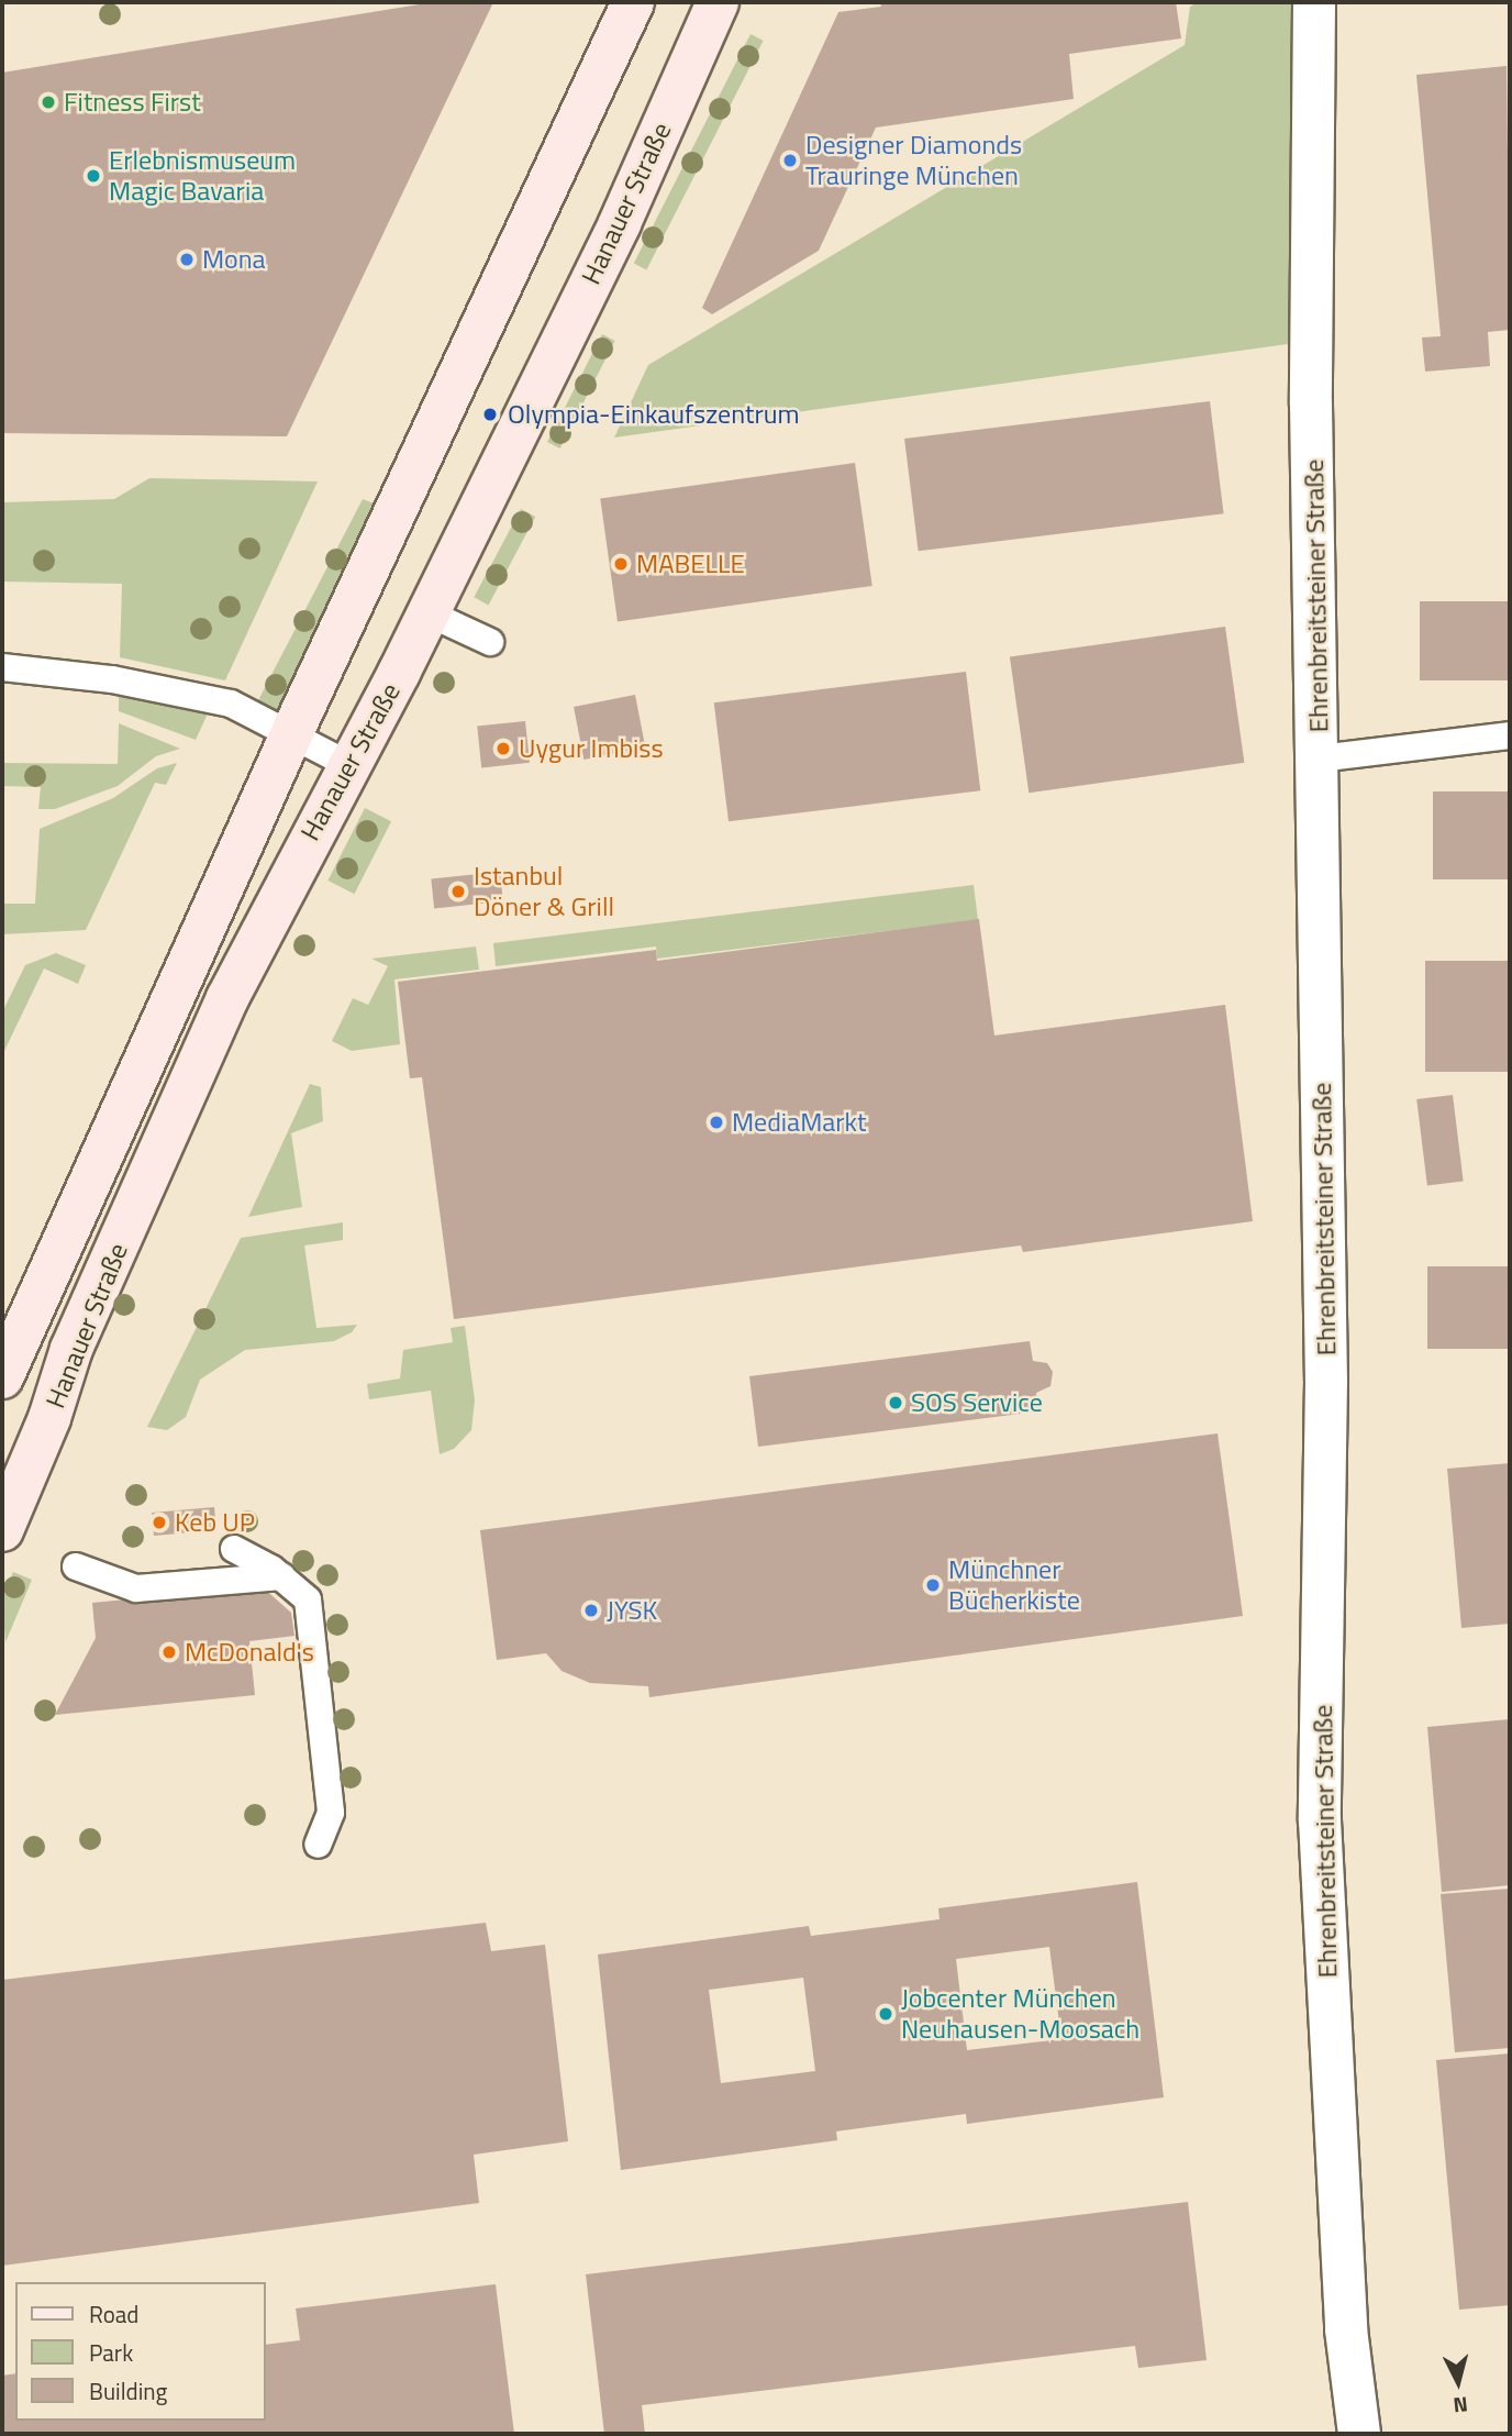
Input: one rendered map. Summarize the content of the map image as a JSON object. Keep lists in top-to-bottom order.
{
  "streets": {
    "main road": ["Hanauer Straße"],
    "street": ["Ehrenbreitsteiner Straße"]
  },
  "places": [
    "Fitness First",
    "Designer Diamonds Trauringe München",
    "Erlebnismuseum Magic Bavaria",
    "Mona",
    "Olympia-Einkaufszentrum",
    "MABELLE",
    "Uygur Imbiss",
    "Istanbul Döner & Grill",
    "MediaMarkt",
    "SOS Service",
    "Keb UP",
    "Münchner Bücherkiste",
    "JYSK",
    "McDonald's",
    "Jobcenter München Neuhausen-Moosach"
  ],
  "legend": ["Road", "Park", "Building"],
  "north": "bottom"
}
